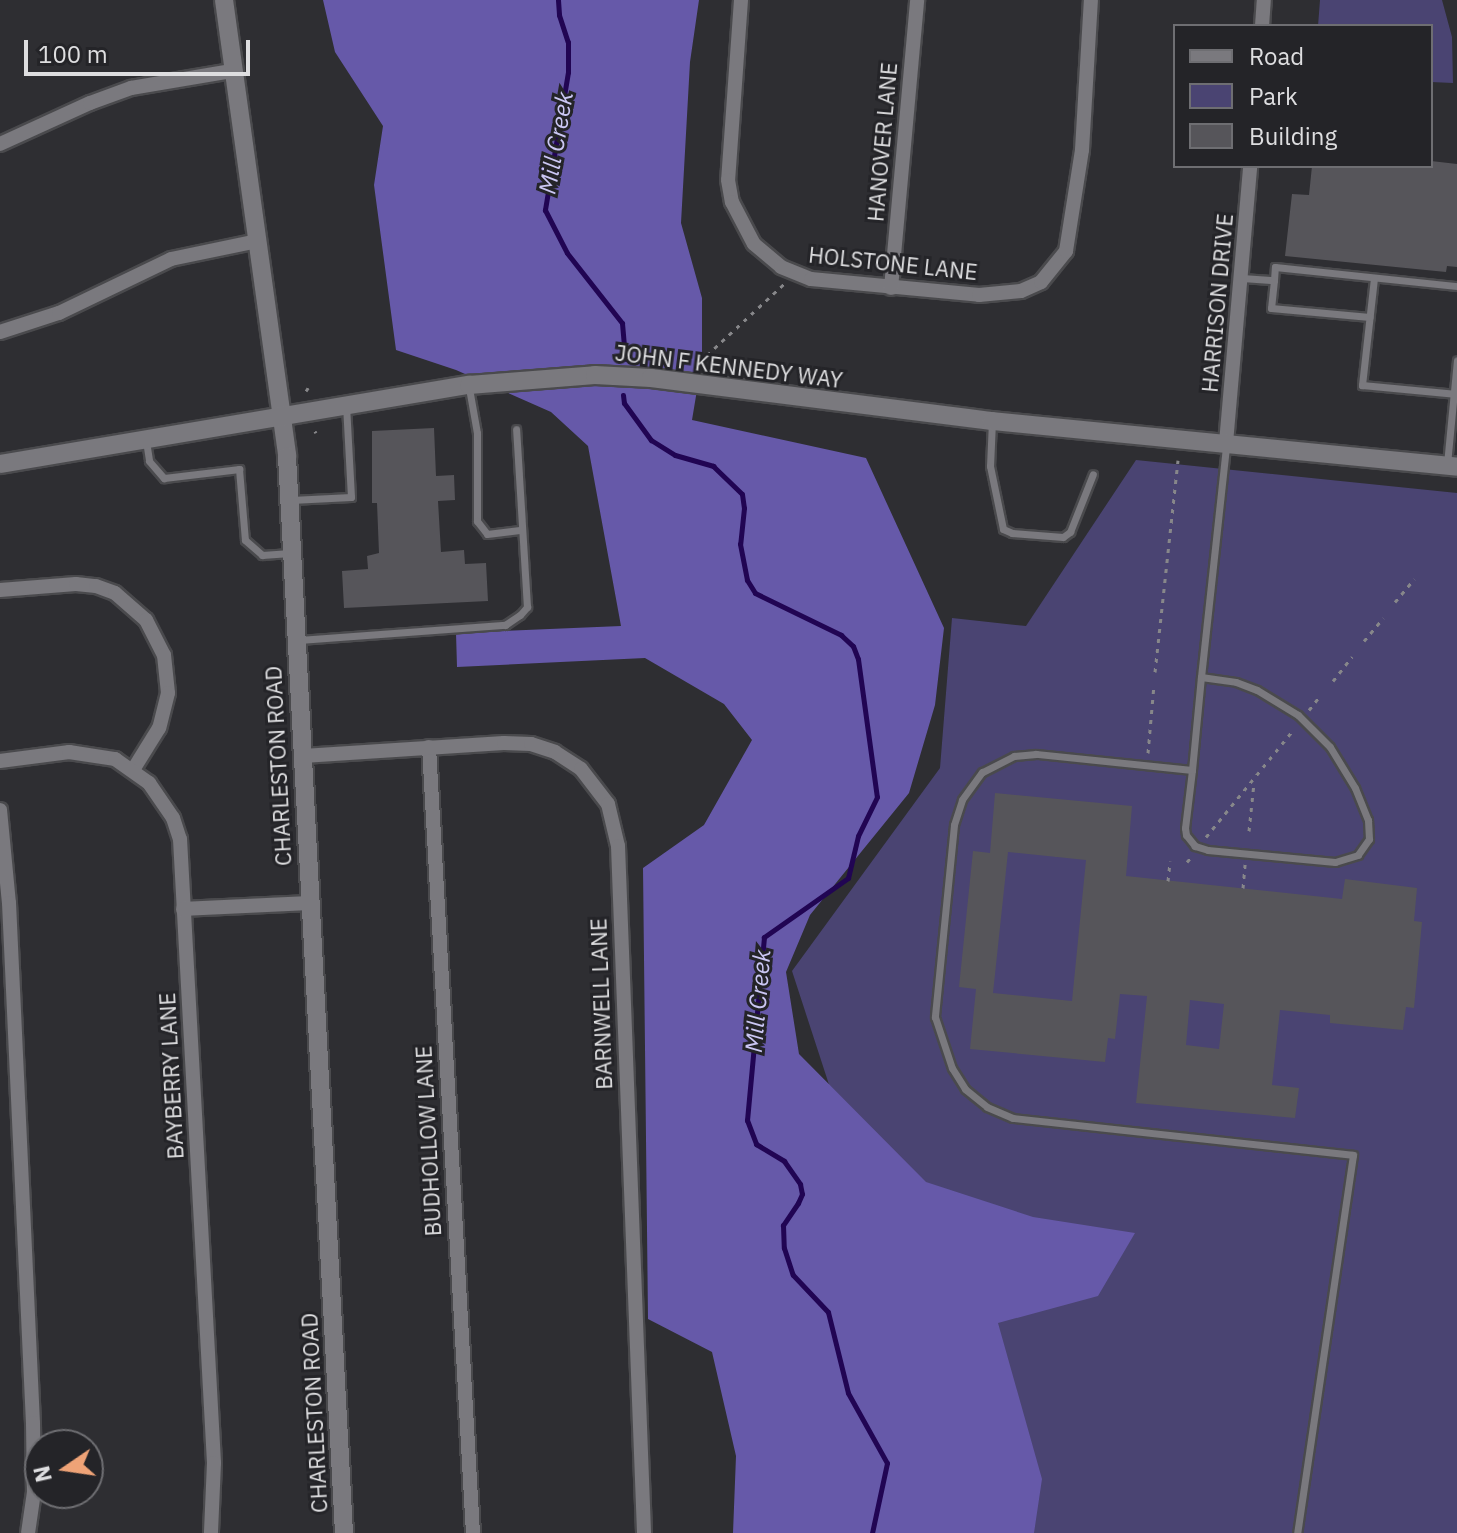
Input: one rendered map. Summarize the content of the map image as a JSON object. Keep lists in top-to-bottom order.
{
  "streets": {
    "street": [
      "HANOVER LANE",
      "HOLSTONE LANE",
      "HARRISON DRIVE",
      "JOHN F KENNEDY WAY",
      "CHARLESTON ROAD",
      "BARNWELL LANE",
      "BAYBERRY LANE",
      "BUDHOLLOW LANE"
    ]
  },
  "crossings": [
    ["HANOVER LANE", "HOLSTONE LANE"],
    ["HARRISON DRIVE", "JOHN F KENNEDY WAY"],
    ["JOHN F KENNEDY WAY", "CHARLESTON ROAD"],
    ["CHARLESTON ROAD", "BARNWELL LANE"],
    ["BARNWELL LANE", "BUDHOLLOW LANE"]
  ],
  "water": ["Mill Creek"],
  "legend": ["Road", "Park", "Building"],
  "scale_bar": "100 m",
  "north": "left"
}
